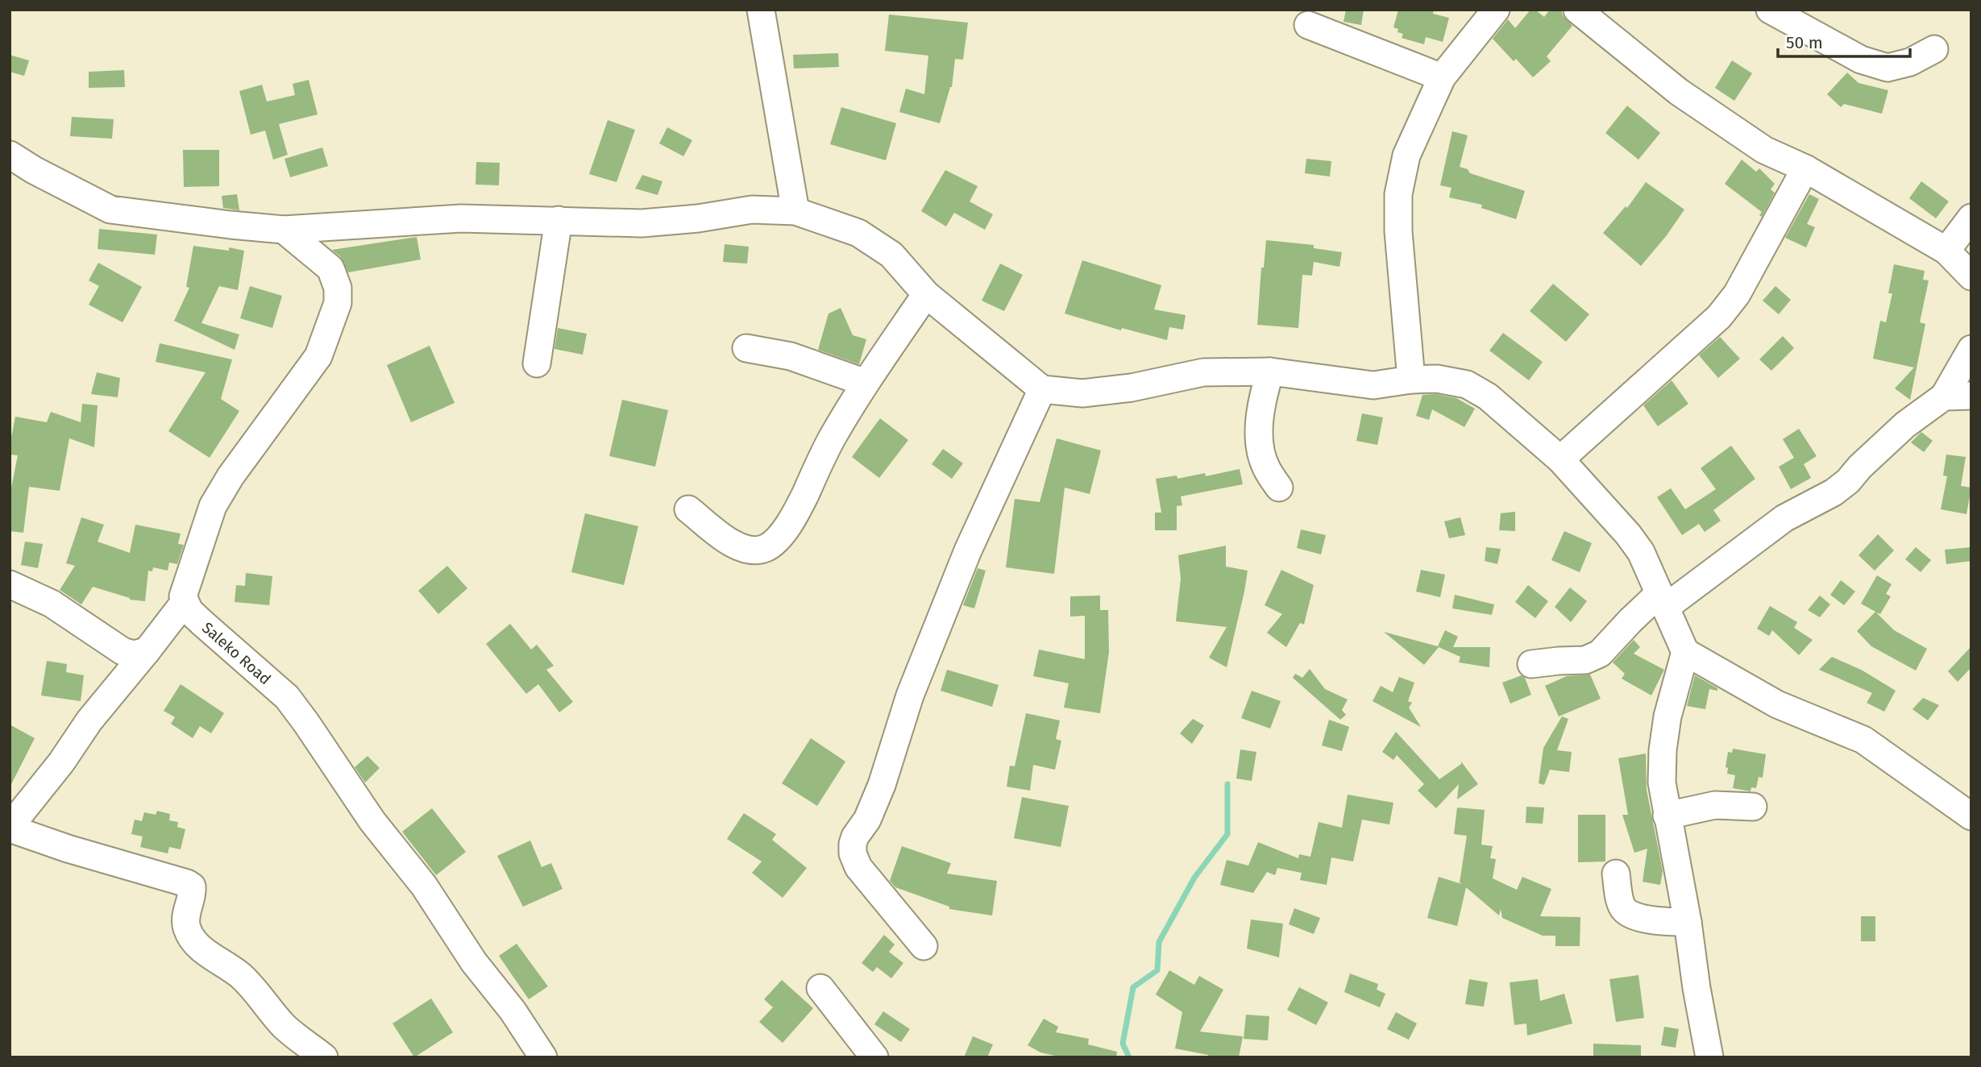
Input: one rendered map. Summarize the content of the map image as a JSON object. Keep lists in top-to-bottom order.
{
  "streets": {
    "street": ["Saleko Road"]
  },
  "scale_bar": "50 m"
}
